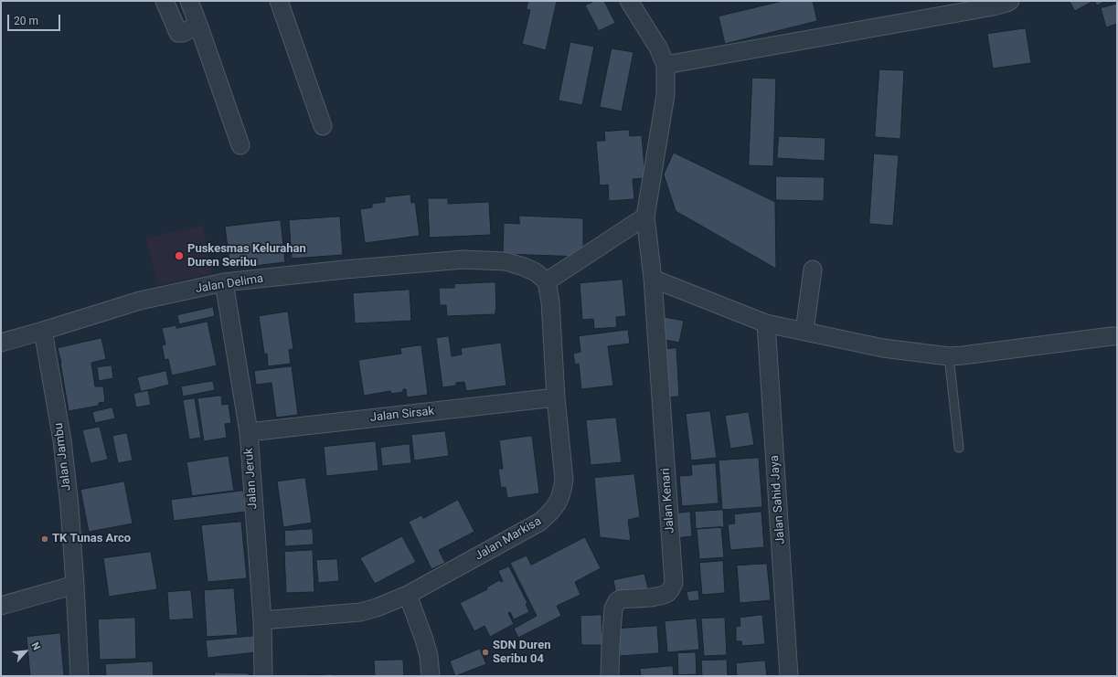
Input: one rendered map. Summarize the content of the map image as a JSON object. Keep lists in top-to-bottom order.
{
  "streets": {
    "street": [
      "Jalan Delima",
      "Jalan Sirsak",
      "Jalan Jambu",
      "Jalan Jeruk",
      "Jalan Sahid Jaya",
      "Jalan Kenari",
      "Jalan Markisa"
    ]
  },
  "crossings": [
    ["Jalan Delima", "Jalan Jambu"],
    ["Jalan Delima", "Jalan Jeruk"],
    ["Jalan Delima", "Jalan Markisa"],
    ["Jalan Sirsak", "Jalan Jeruk"],
    ["Jalan Sirsak", "Jalan Markisa"],
    ["Jalan Jeruk", "Jalan Markisa"]
  ],
  "places": ["Puskesmas Kelurahan Duren Seribu", "TK Tunas Arco", "SDN Duren Seribu 04"],
  "scale_bar": "20 m",
  "north": "top right"
}
